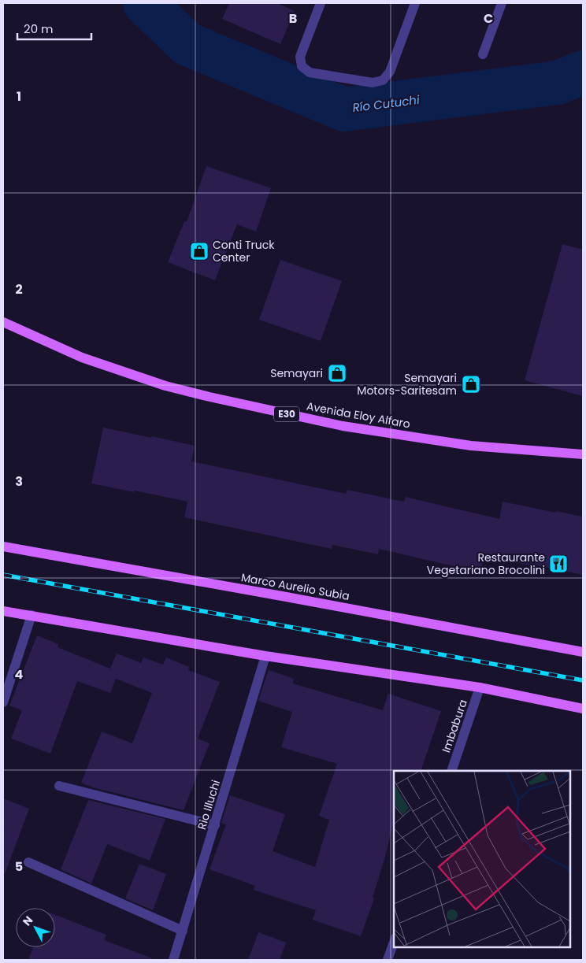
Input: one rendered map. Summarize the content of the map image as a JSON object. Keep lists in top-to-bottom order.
{
  "streets": {
    "main road": ["E30", "Avenida Eloy Alfaro", "Marco Aurelio Subia"],
    "street": ["Imbabura", "Rio Illuchi"]
  },
  "water": ["Río Cutuchi"],
  "places": {
    "shop": ["Conti Truck Center", "Semayari", "Semayari Motors-Saritesam"],
    "restaurant": ["Restaurante Vegetariano Brocolini"]
  },
  "scale_bar": "20 m",
  "north": "top left",
  "grid": {
    "columns": ["B", "C"],
    "rows": [
      "1",
      "2",
      "3",
      "4",
      "5"
    ]
  }
}
